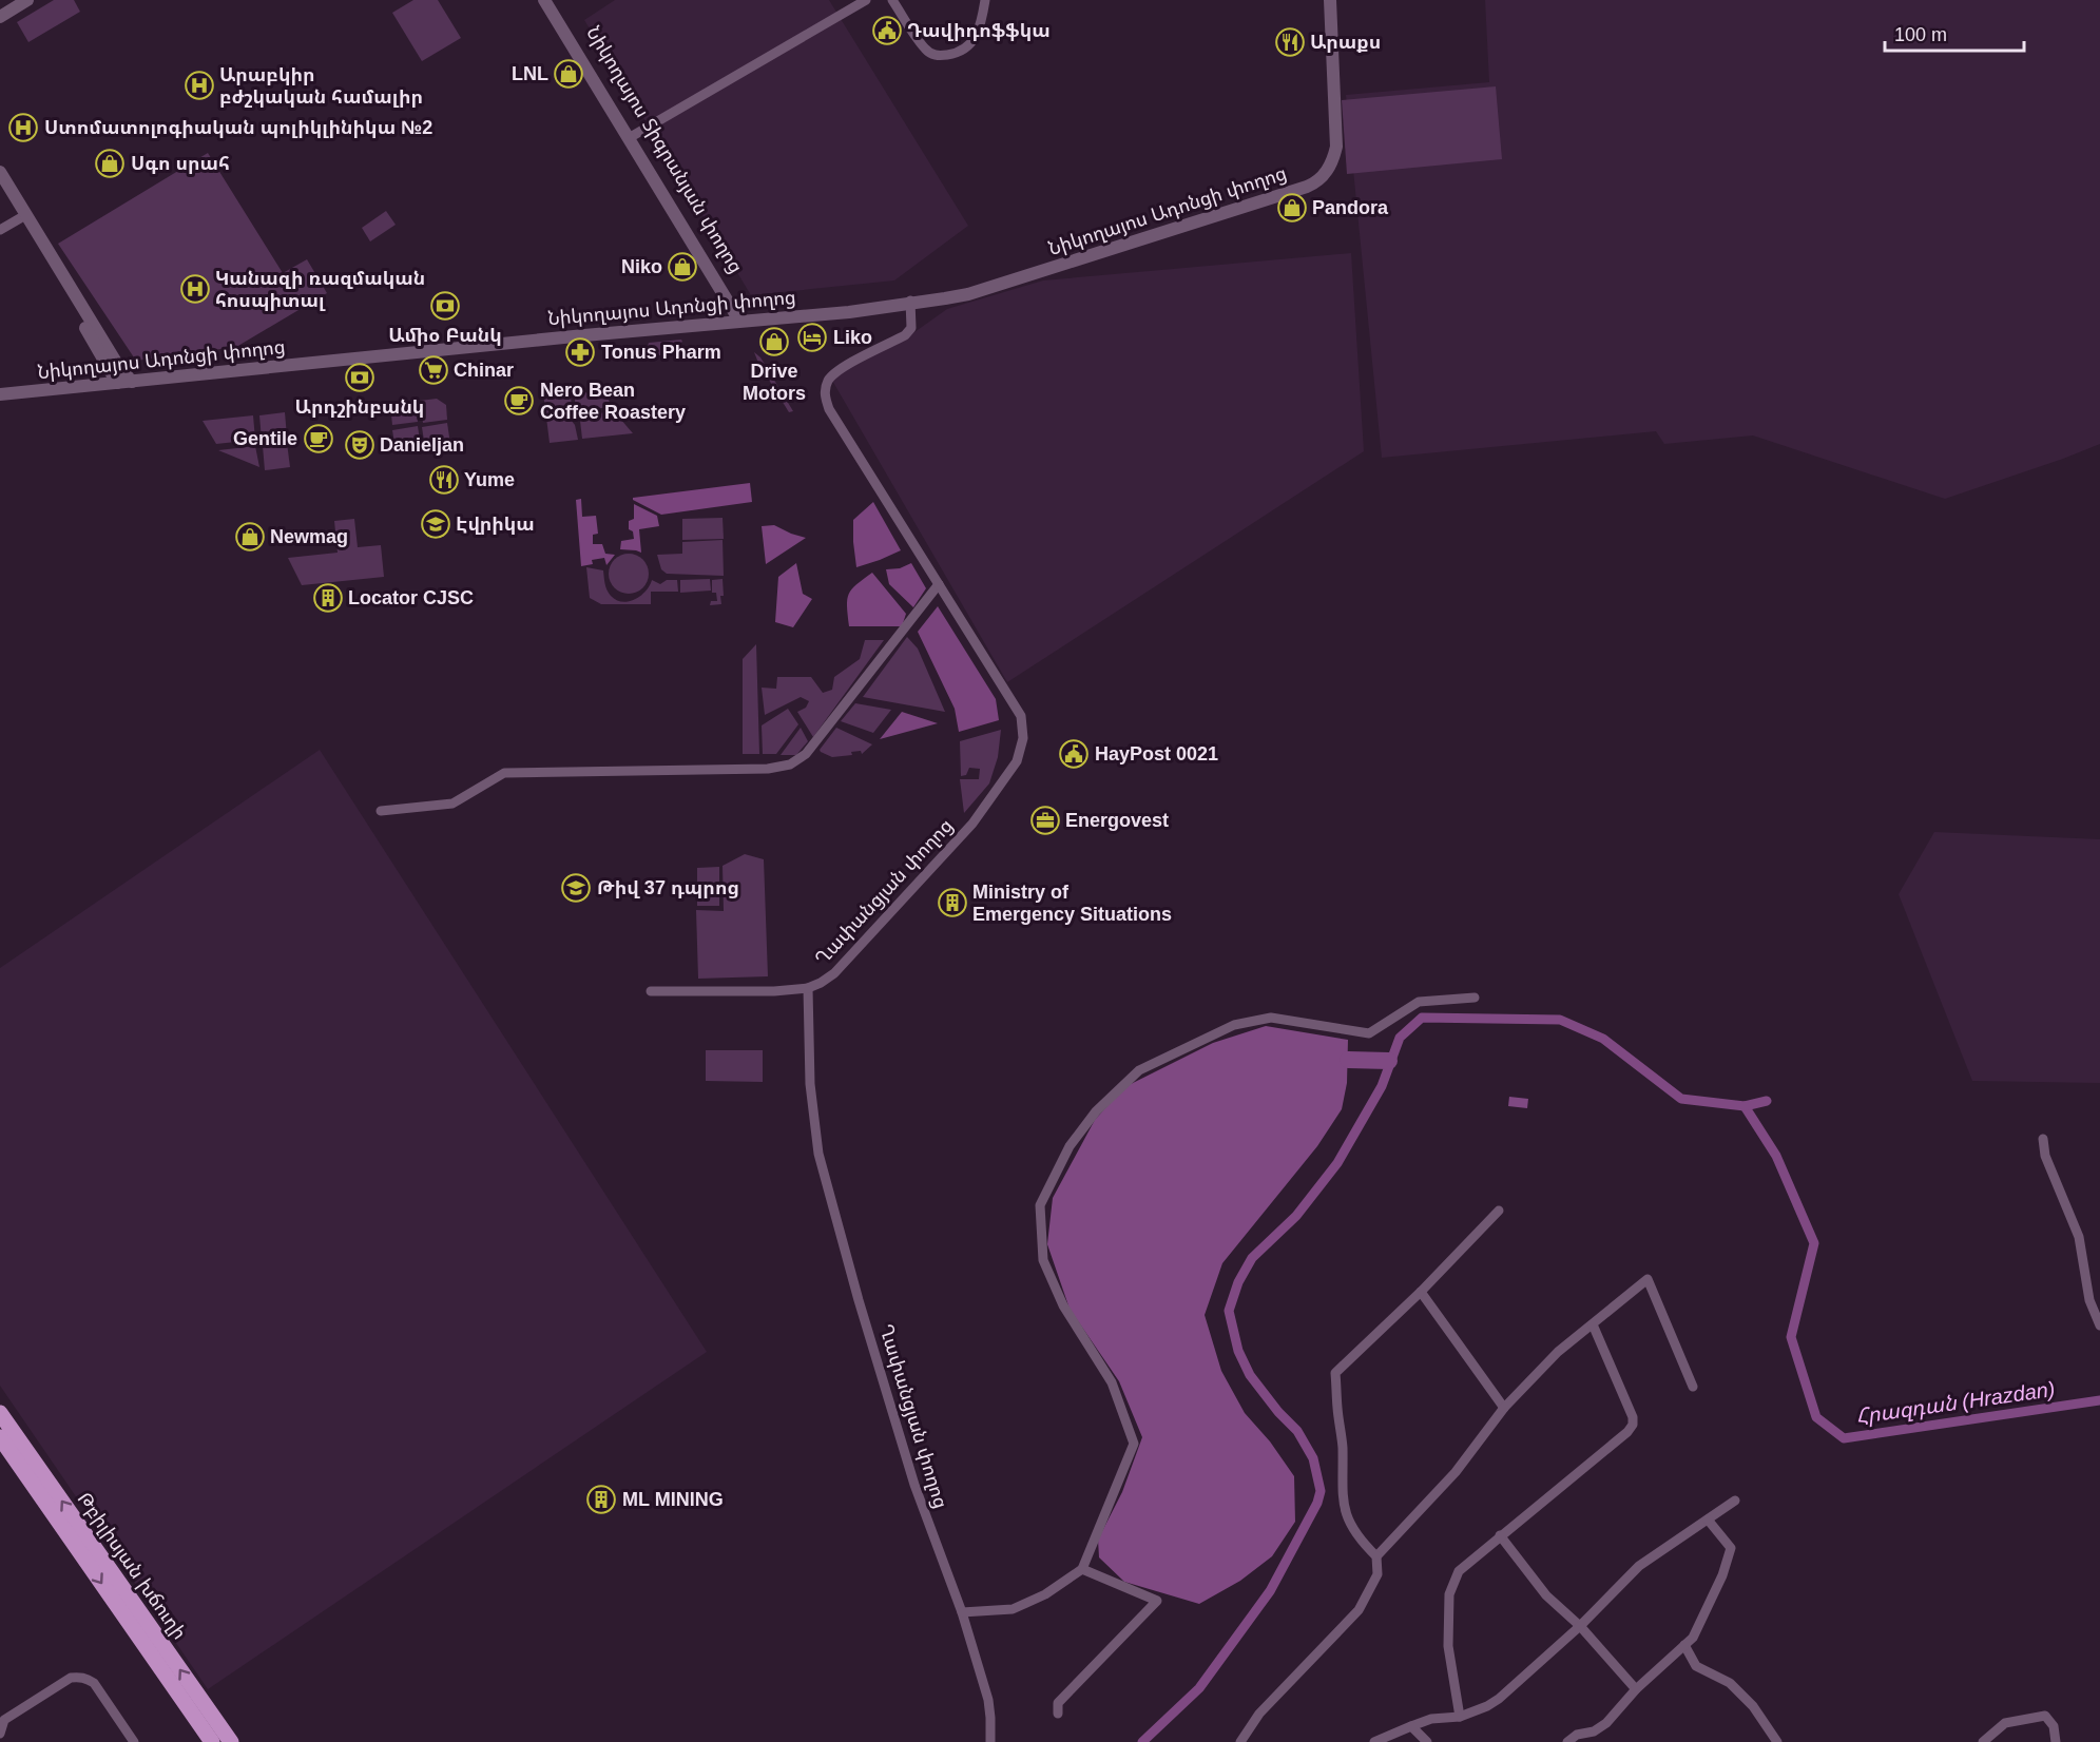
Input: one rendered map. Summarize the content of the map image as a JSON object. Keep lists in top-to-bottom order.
{
  "streets": {
    "main road": ["Թբիլիսյան խճուղի"],
    "street": ["Նիկողայոս Տիգրանյան փողոց", "Նիկողայոս Ադոնցի փողոց", "Ղափանցյան փողոց"]
  },
  "crossings": [
    ["Նիկողայոս Տիգրանյան փողոց", "Նիկողայոս Ադոնցի փողոց"],
    ["Նիկողայոս Ադոնցի փողոց", "Ղափանցյան փողոց"]
  ],
  "water": ["Հրազդան (Hrazdan)"],
  "places": {
    "public building": ["Դավիդոֆֆկա", "HayPost 0021"],
    "restaurant": ["Արաքս", "Yume"],
    "shop": [
      "LNL",
      "Սգո սրահ",
      "Pandora",
      "Niko",
      "Drive Motors",
      "Newmag"
    ],
    "hospital": ["Արաբկիր բժշկական համալիր", "Ստոմատոլոգիական պոլիկլինիկա №2", "Կանազի ռազմական հոսպիտալ"],
    "bank": ["Ամիօ Բանկ", "Արդշինբանկ"],
    "hotel": ["Liko"],
    "pharmacy": ["Tonus Pharm"],
    "supermarket": ["Chinar"],
    "cafe": ["Nero Bean Coffee Roastery", "Gentile"],
    "theatre": ["Danieljan"],
    "school or university": ["Էվրիկա", "Թիվ 37 դպրոց"],
    "building": ["Locator CJSC", "Ministry of Emergency Situations", "ML MINING"],
    "office": ["Energovest"]
  },
  "scale_bar": "100 m"
}
